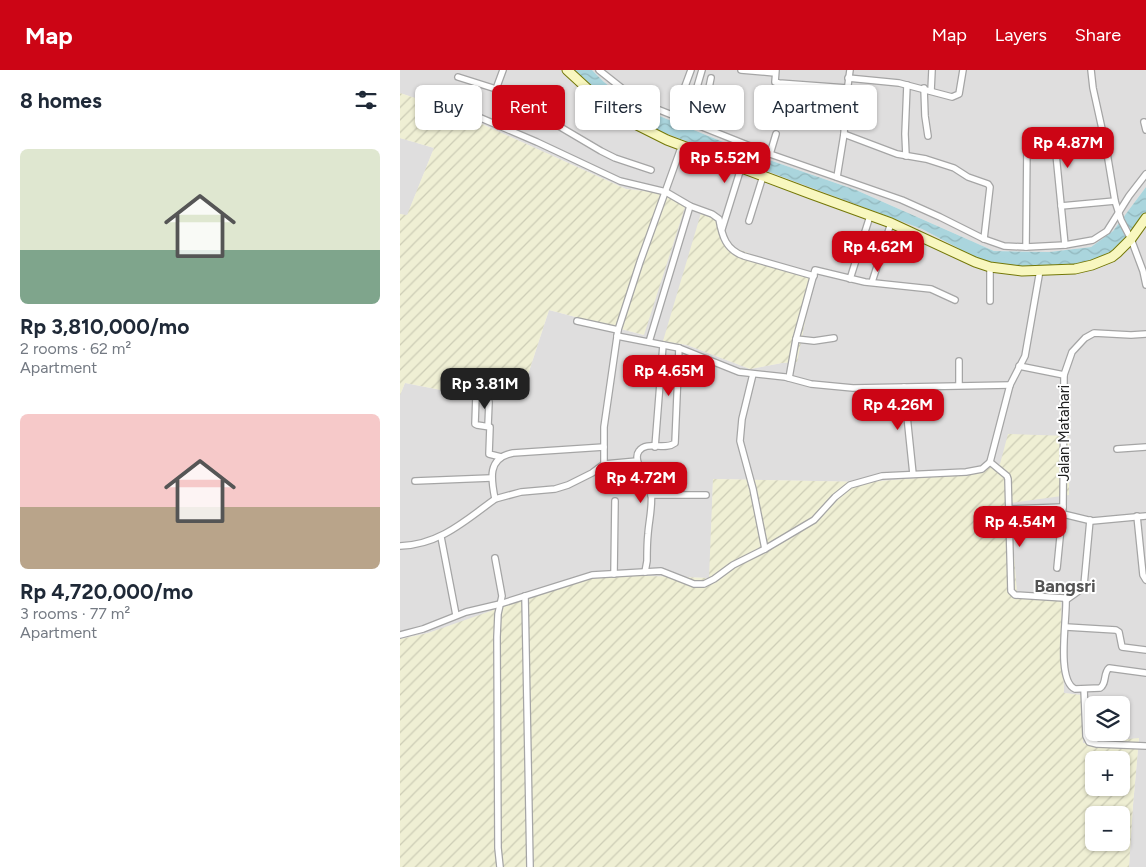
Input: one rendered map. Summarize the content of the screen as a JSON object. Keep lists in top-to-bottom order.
{
  "streets": {
    "street": ["Jalan Matahari"]
  },
  "districts": ["Bangsri"],
  "page": {
    "header": "Map",
    "nav": ["Map", "Layers", "Share"],
    "heading": "8 homes",
    "chip": [
      "Buy",
      "Rent",
      "Filters",
      "New",
      "Apartment"
    ],
    "price": [
      "Rp 4.87M",
      "Rp 5.52M",
      "Rp 4.62M",
      "Rp 4.65M",
      "Rp 3.81M",
      "Rp 4.26M",
      "Rp 4.72M",
      "Rp 4.54M"
    ],
    "list": [
      {
        "name": "Rp 3,810,000/mo",
        "note": "2 rooms · 62 m² · Apartment"
      },
      {
        "name": "Rp 4,720,000/mo",
        "note": "3 rooms · 77 m² · Apartment"
      }
    ],
    "map_buttons": ["+", "−"]
  }
}
